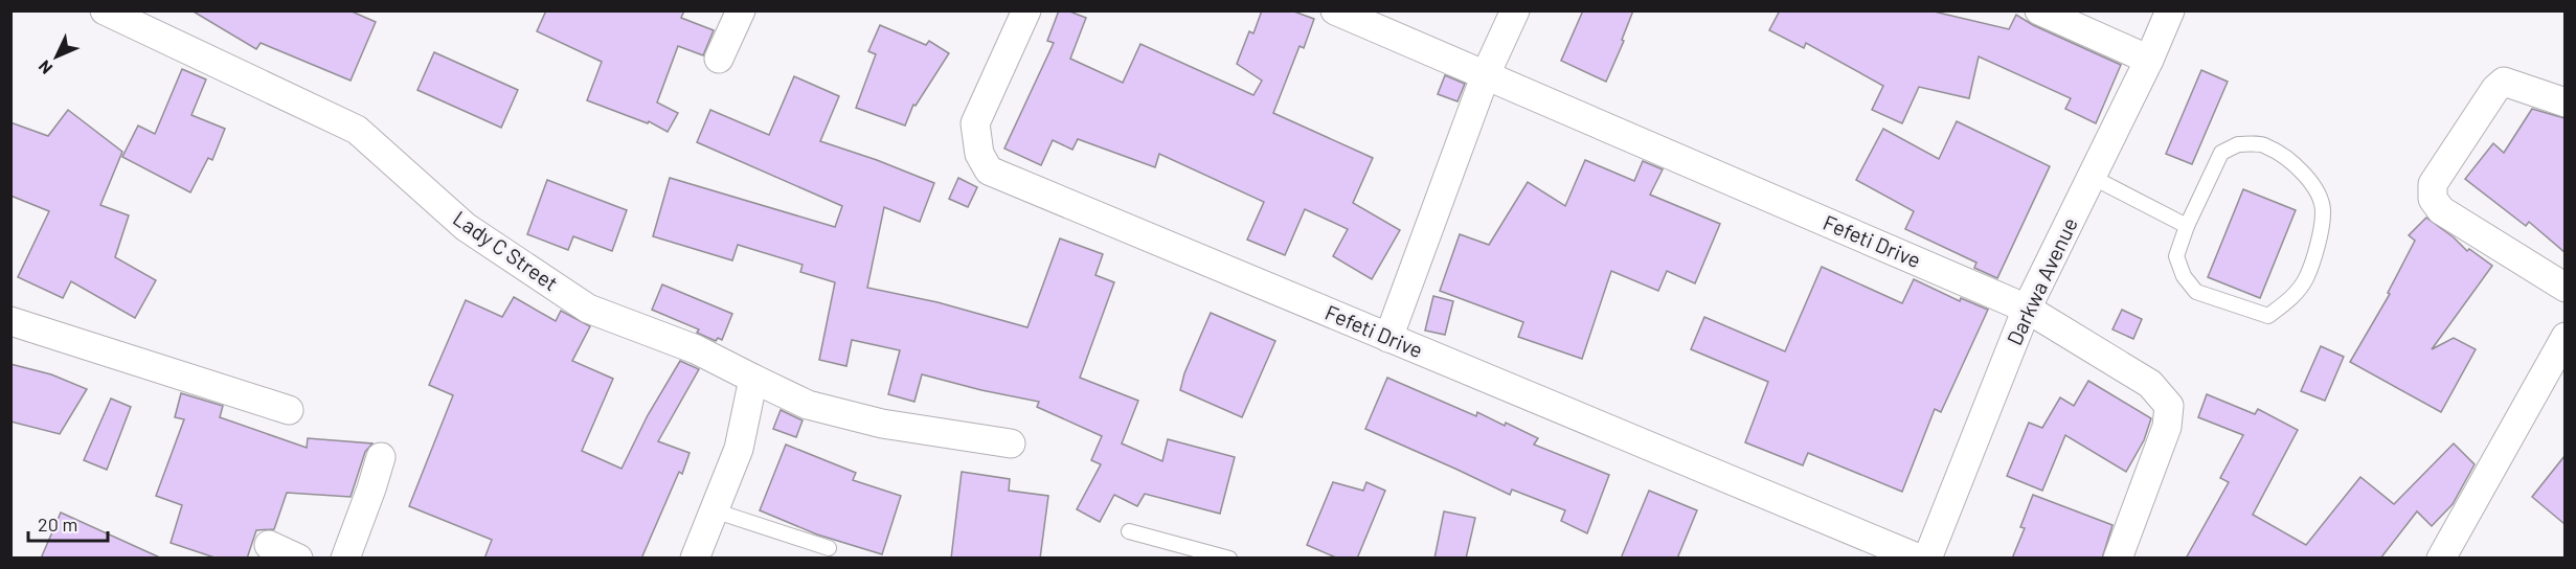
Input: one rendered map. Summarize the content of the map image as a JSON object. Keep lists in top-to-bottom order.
{
  "streets": {
    "street": ["Fefeti Drive", "Lady C Street", "Darkwa Avenue"]
  },
  "crossings": [
    ["Fefeti Drive", "Darkwa Avenue"]
  ],
  "scale_bar": "20 m",
  "north": "bottom left"
}
